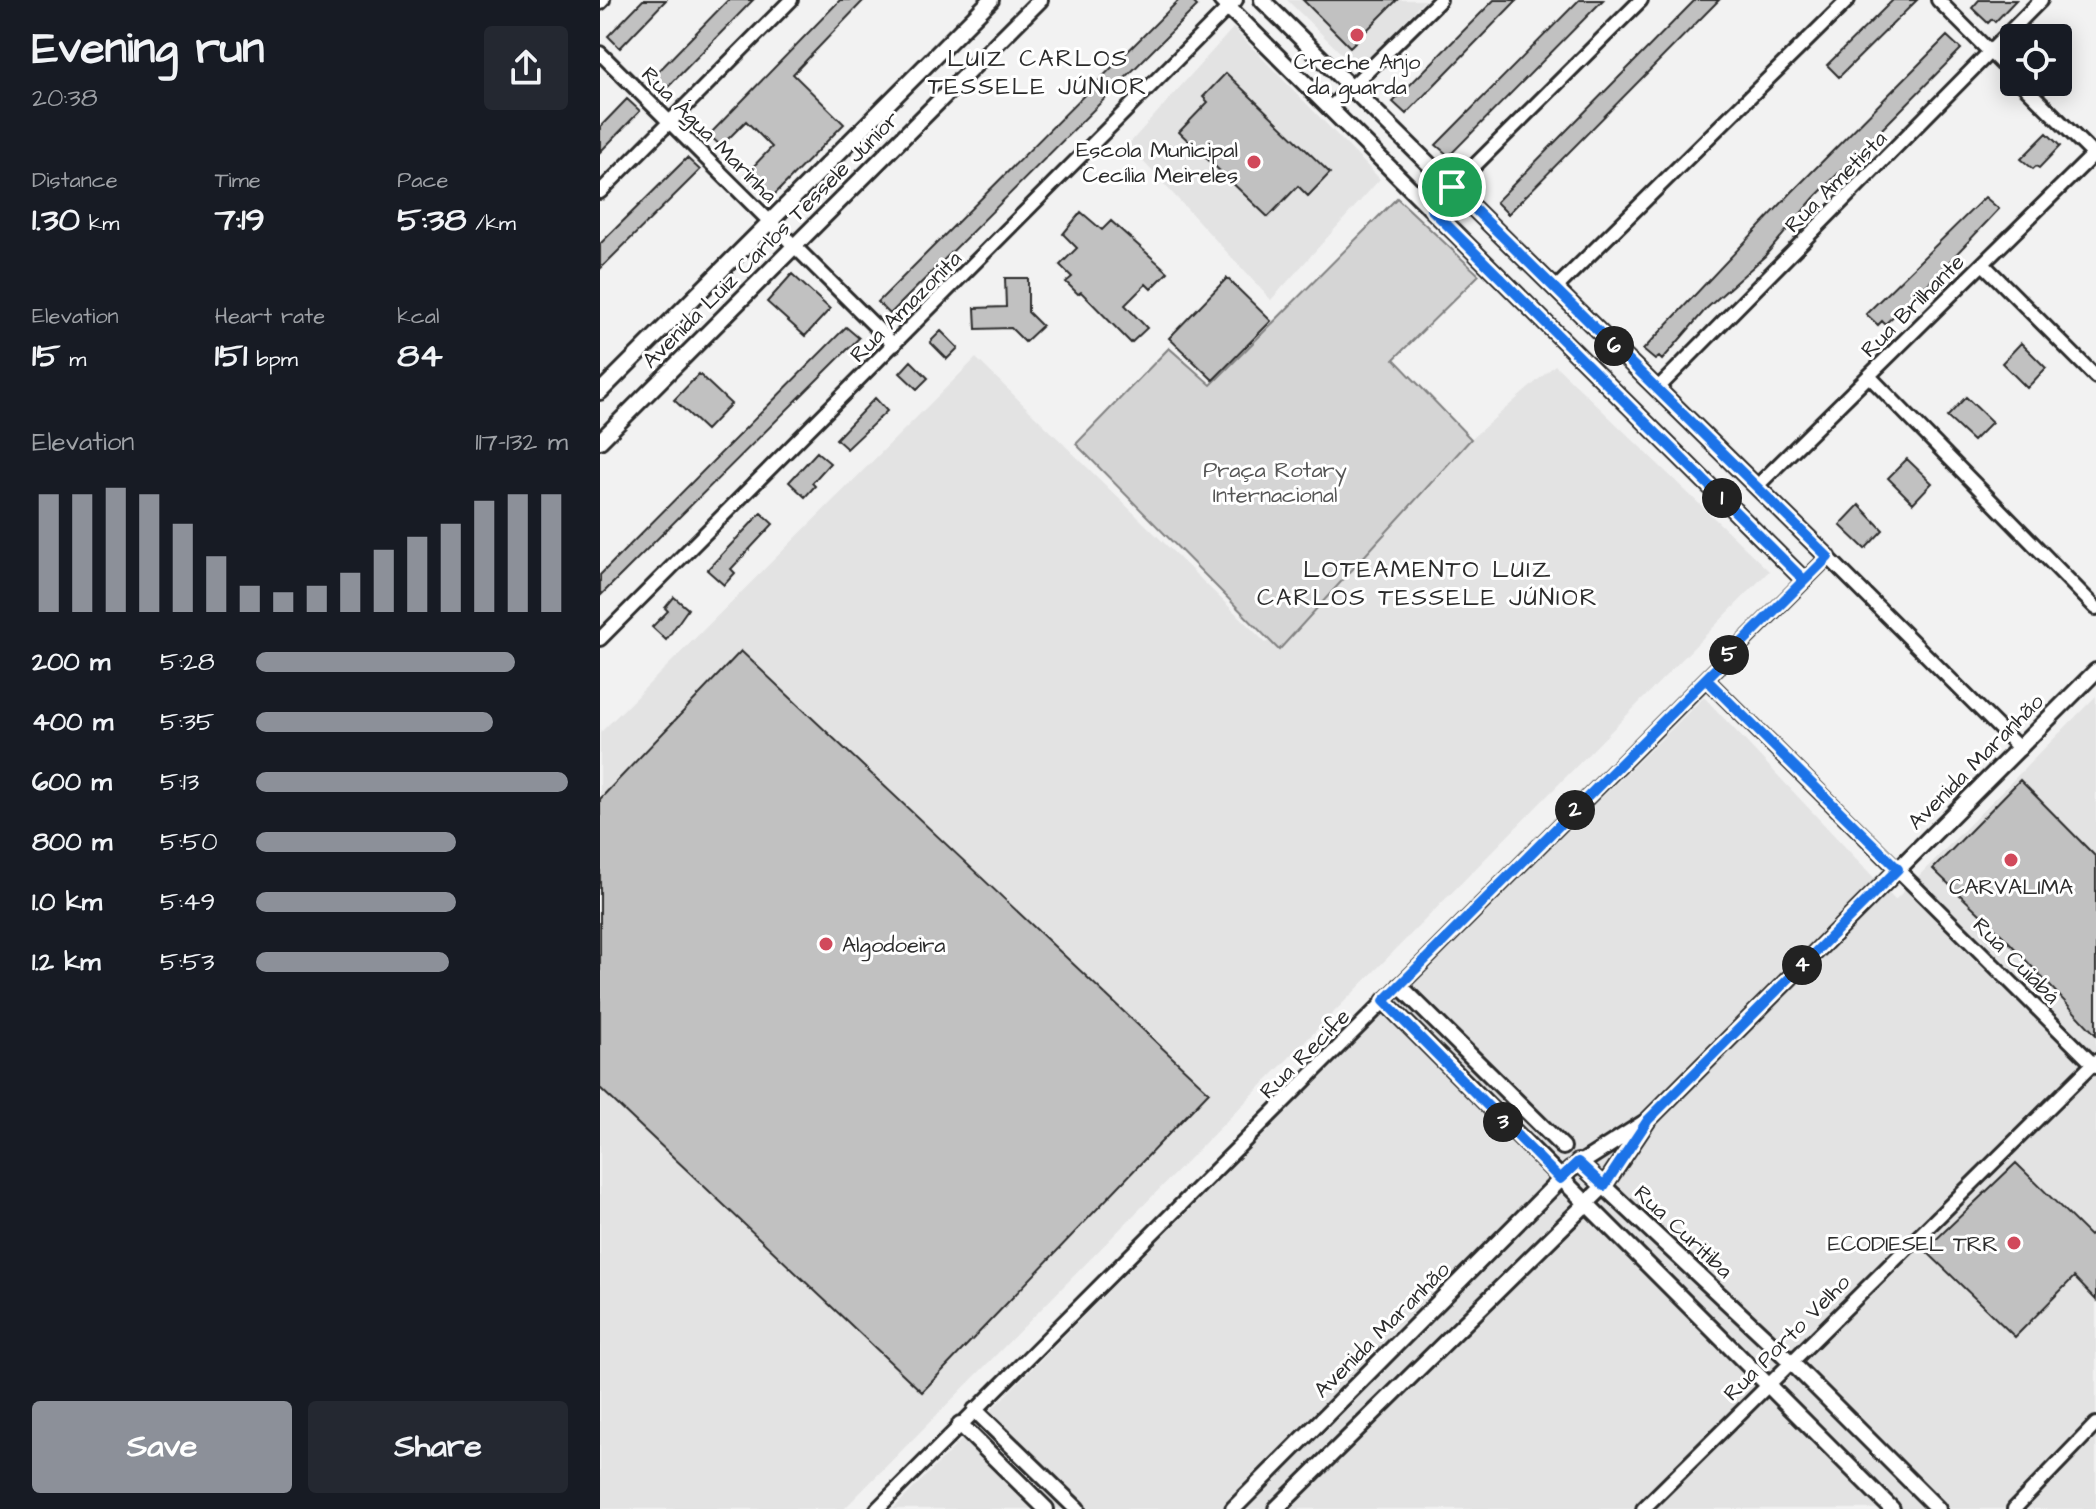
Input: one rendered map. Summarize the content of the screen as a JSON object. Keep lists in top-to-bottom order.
{
  "streets": {
    "street": [
      "Rua Água Marinha",
      "Rua Ametista",
      "Avenida Luiz Carlos Tessele Júnior",
      "Rua Brilhante",
      "Rua Amazonita",
      "Avenida Maranhão",
      "Rua Cuiabá",
      "Rua Recife",
      "Rua Curitiba",
      "Rua Porto Velho"
    ]
  },
  "crossings": [
    ["Rua Água Marinha", "Avenida Luiz Carlos Tessele Júnior"],
    ["Rua Água Marinha", "Rua Amazonita"],
    ["Avenida Maranhão", "Rua Cuiabá"],
    ["Avenida Maranhão", "Rua Curitiba"],
    ["Rua Cuiabá", "Rua Recife"],
    ["Rua Cuiabá", "Rua Porto Velho"],
    ["Rua Recife", "Rua Curitiba"],
    ["Rua Curitiba", "Rua Porto Velho"]
  ],
  "districts": ["LUIZ CARLOS TESSELE JÚNIOR", "LOTEAMENTO LUIZ CARLOS TESSELE JÚNIOR"],
  "parks": ["Praça Rotary Internacional"],
  "places": [
    "Creche Anjo da guarda",
    "Escola Municipal Cecília Meireles",
    "CARVALIMA",
    "Algodoeira",
    "ECODIESEL TRR"
  ],
  "page": {
    "heading": ["Evening run", "20:38"],
    "stats": [
      ["Distance", "1.30 km"],
      ["Time", "7:19"],
      ["Pace", "5:38 /km"],
      ["Elevation", "15 m"],
      ["Heart rate", "151 bpm"],
      ["kcal", "84"]
    ],
    "pins": [
      "6",
      "1",
      "5",
      "2",
      "4",
      "3"
    ],
    "chart": ["Elevation", "117–132 m"],
    "list": [
      {
        "name": "200 m",
        "note": "5:28"
      },
      {
        "name": "400 m",
        "note": "5:35"
      },
      {
        "name": "600 m",
        "note": "5:13"
      },
      {
        "name": "800 m",
        "note": "5:50"
      },
      {
        "name": "1.0 km",
        "note": "5:49"
      },
      {
        "name": "1.2 km",
        "note": "5:53"
      }
    ],
    "buttons": ["Save", "Share"]
  }
}
